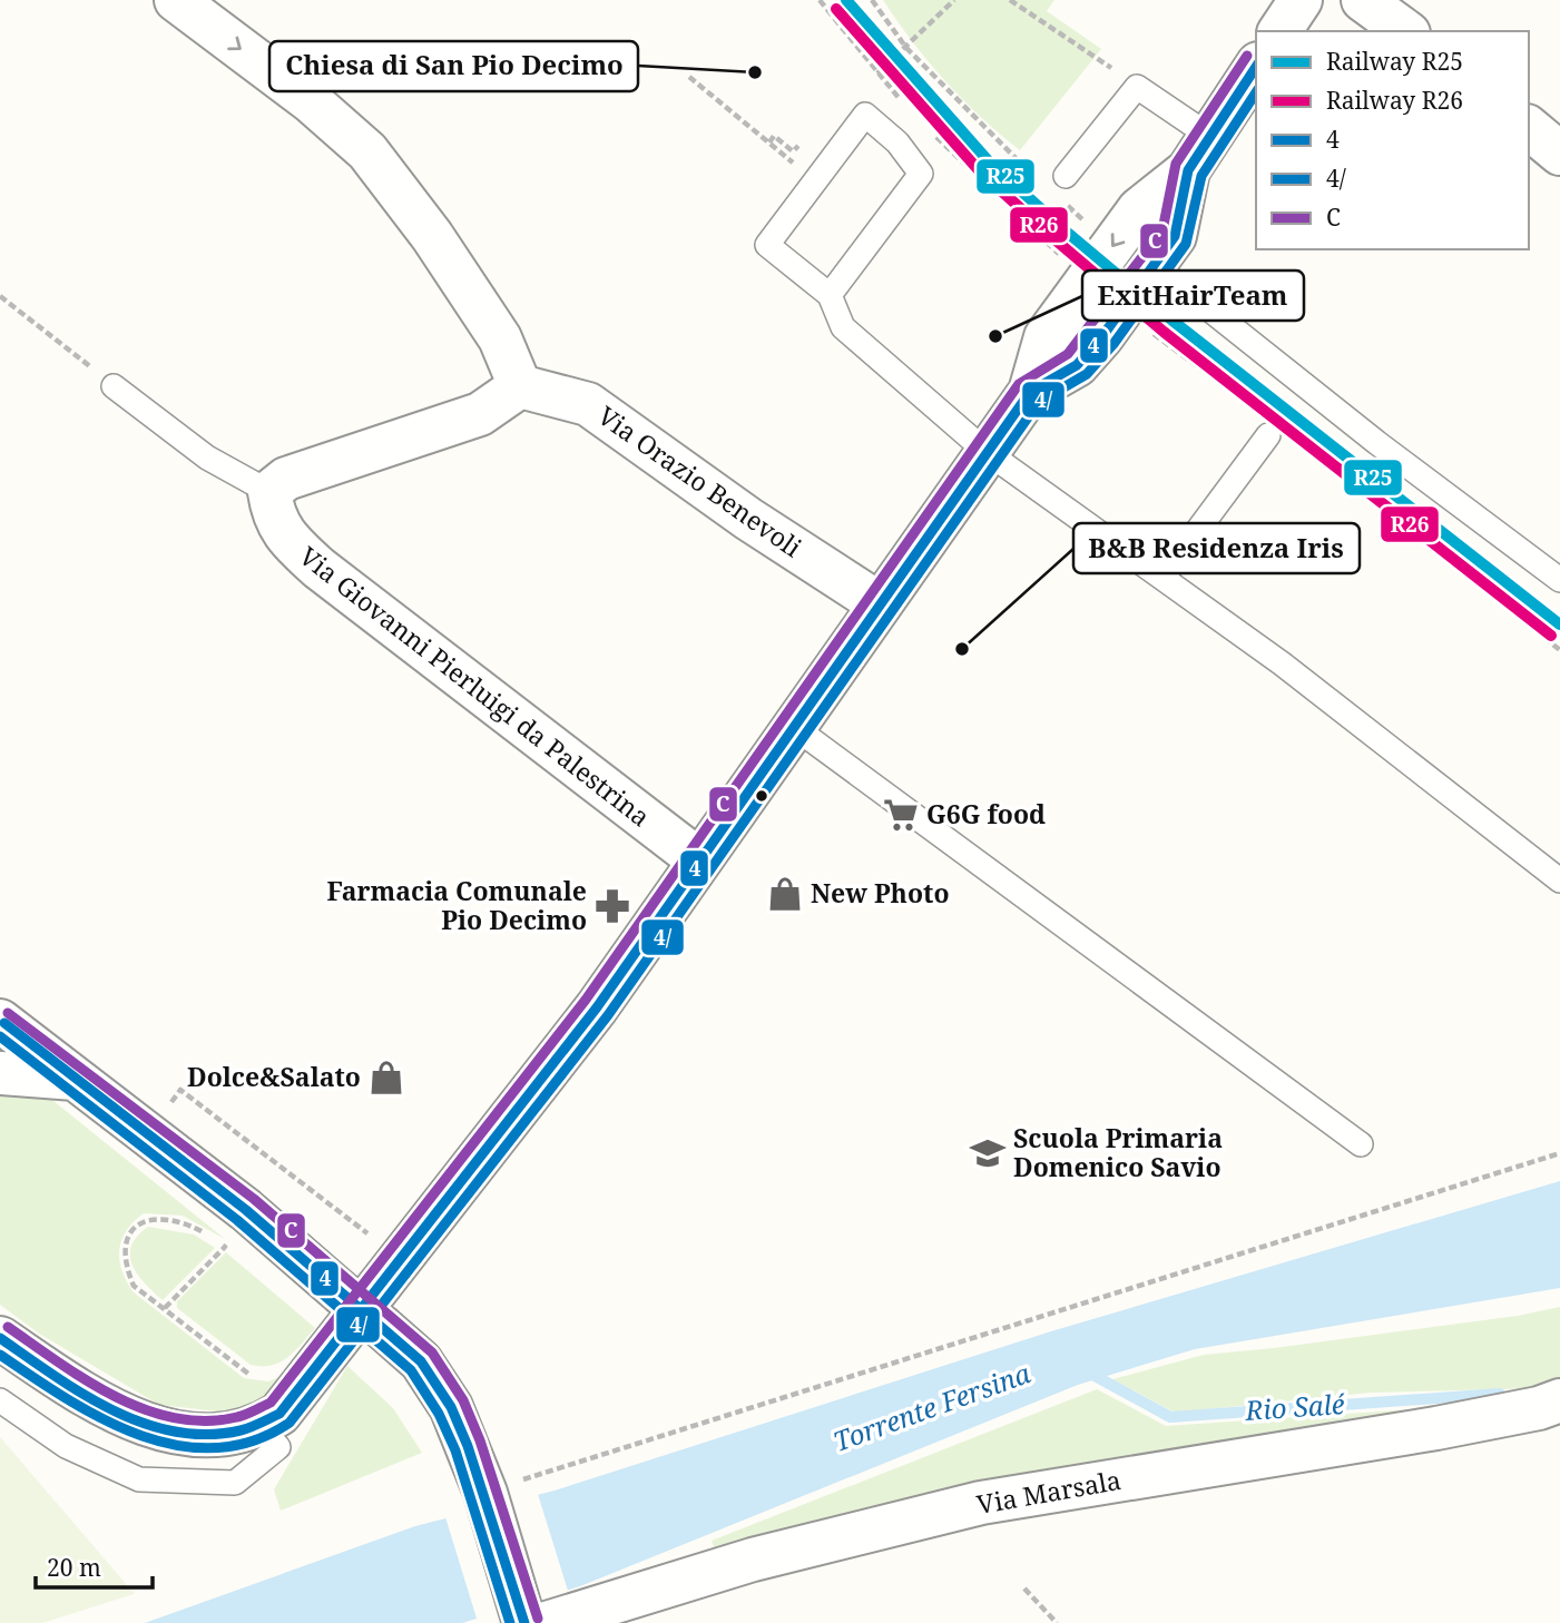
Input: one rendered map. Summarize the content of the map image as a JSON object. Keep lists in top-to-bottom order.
{
  "streets": {
    "street": ["Via Orazio Benevoli", "Via Giovanni Pierluigi da Palestrina", "Via Marsala"]
  },
  "water": ["Torrente Fersina", "Rio Salé"],
  "places": {
    "other": ["Chiesa di San Pio Decimo", "ExitHairTeam", "B&B Residenza Iris"],
    "supermarket": ["G6G food"],
    "shop": ["New Photo", "Dolce&Salato"],
    "pharmacy": ["Farmacia Comunale Pio Decimo"],
    "school or university": ["Scuola Primaria Domenico Savio"]
  },
  "lines": [
    "rail line R25",
    "rail line R26",
    "transit line C",
    "transit line 4",
    "transit line 4/"
  ],
  "legend": [
    "Railway R25",
    "Railway R26",
    "4",
    "4/",
    "C"
  ],
  "scale_bar": "20 m"
}
